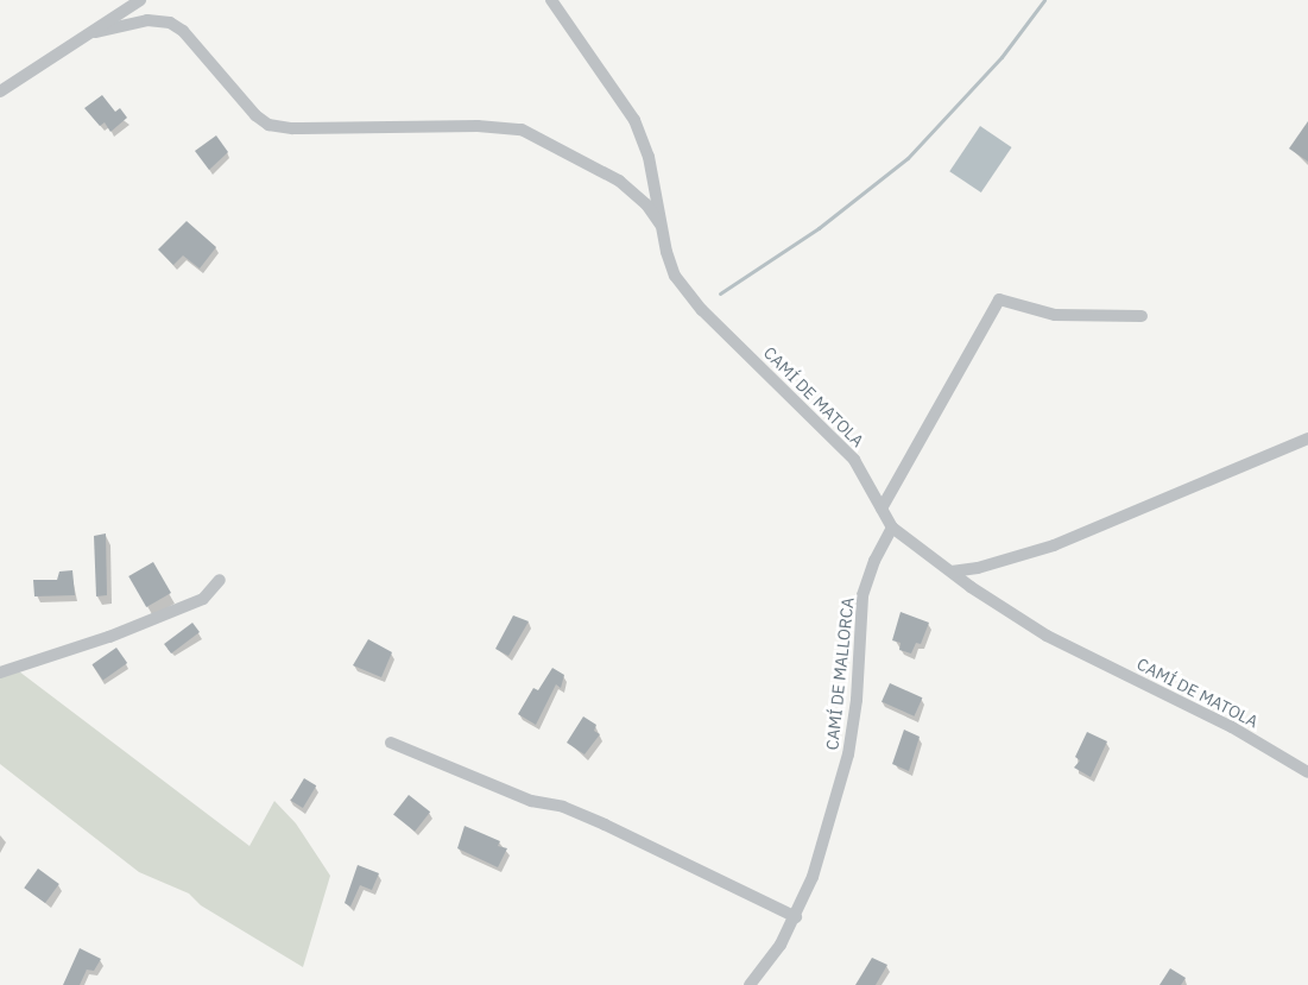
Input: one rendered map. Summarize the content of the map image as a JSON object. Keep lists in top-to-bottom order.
{
  "streets": {
    "street": ["CAMÍ DE MATOLA", "CAMÍ DE MALLORCA"]
  },
  "crossings": [
    ["CAMÍ DE MATOLA", "CAMÍ DE MALLORCA"]
  ]
}
